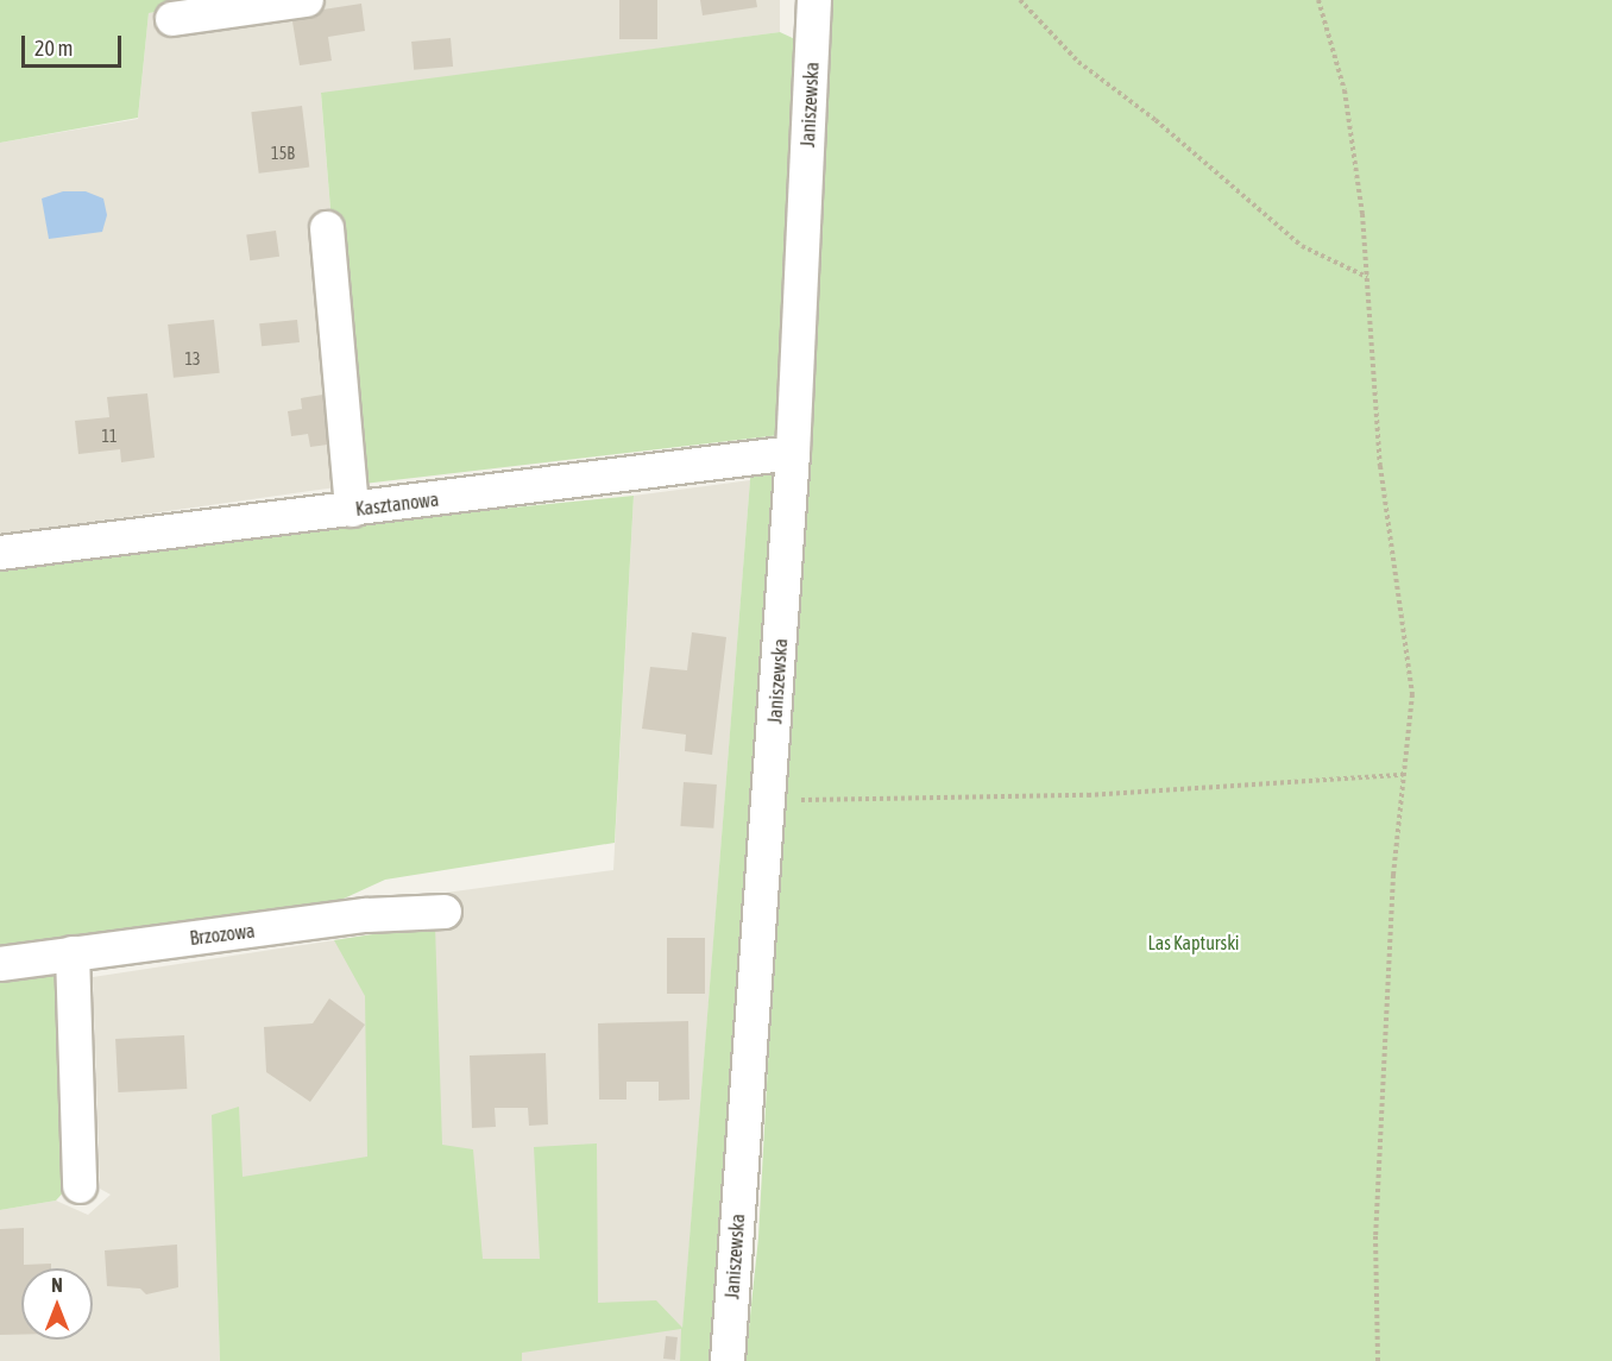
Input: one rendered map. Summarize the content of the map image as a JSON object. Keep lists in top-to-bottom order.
{
  "streets": {
    "street": ["Janiszewska", "Kasztanowa", "Brzozowa"]
  },
  "crossings": [
    ["Janiszewska", "Kasztanowa"]
  ],
  "parks": ["Las Kapturski"],
  "house_numbers": ["15B", "13", "11"],
  "scale_bar": "20 m",
  "north": "top"
}
